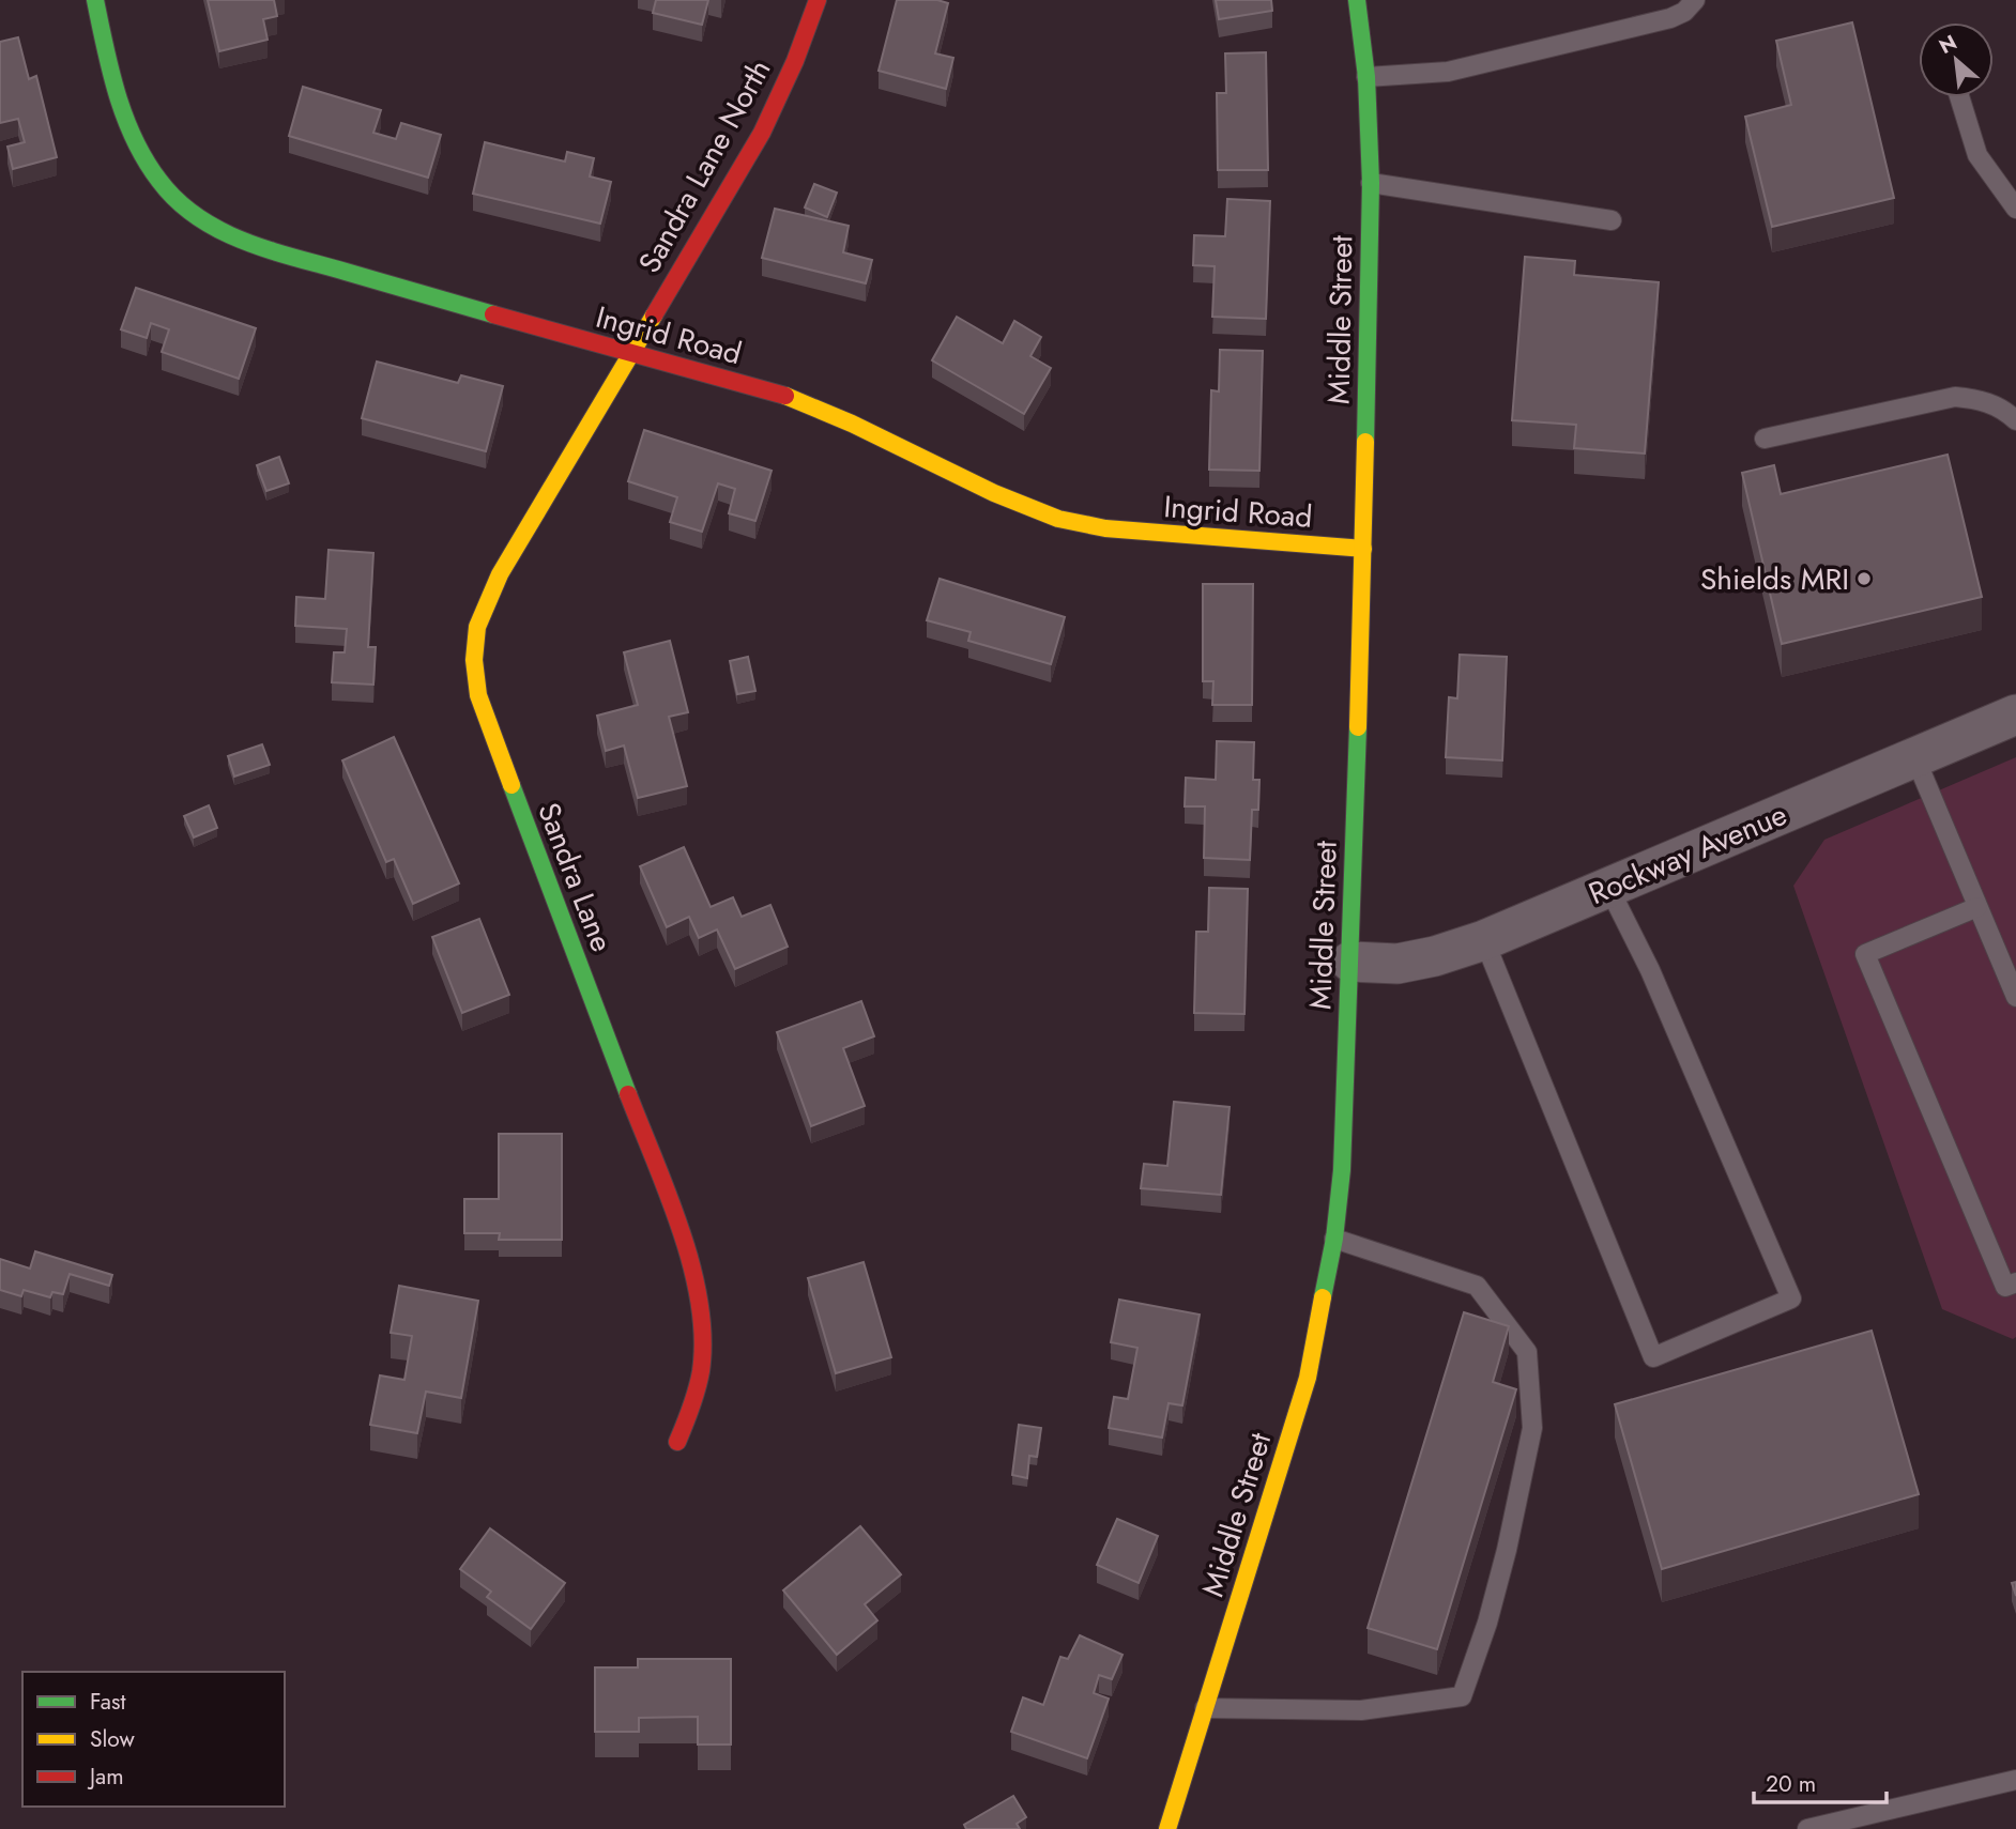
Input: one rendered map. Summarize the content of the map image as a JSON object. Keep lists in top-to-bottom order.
{
  "streets": {
    "street": [
      "Sandra Lane North",
      "Middle Street",
      "Ingrid Road",
      "Rockway Avenue",
      "Sandra Lane"
    ]
  },
  "crossings": [
    ["Sandra Lane North", "Ingrid Road"],
    ["Sandra Lane North", "Sandra Lane"],
    ["Middle Street", "Ingrid Road"],
    ["Middle Street", "Rockway Avenue"],
    ["Ingrid Road", "Sandra Lane"]
  ],
  "places": ["Shields MRI"],
  "legend": ["Fast", "Slow", "Jam"],
  "scale_bar": "20 m",
  "north": "top left"
}
